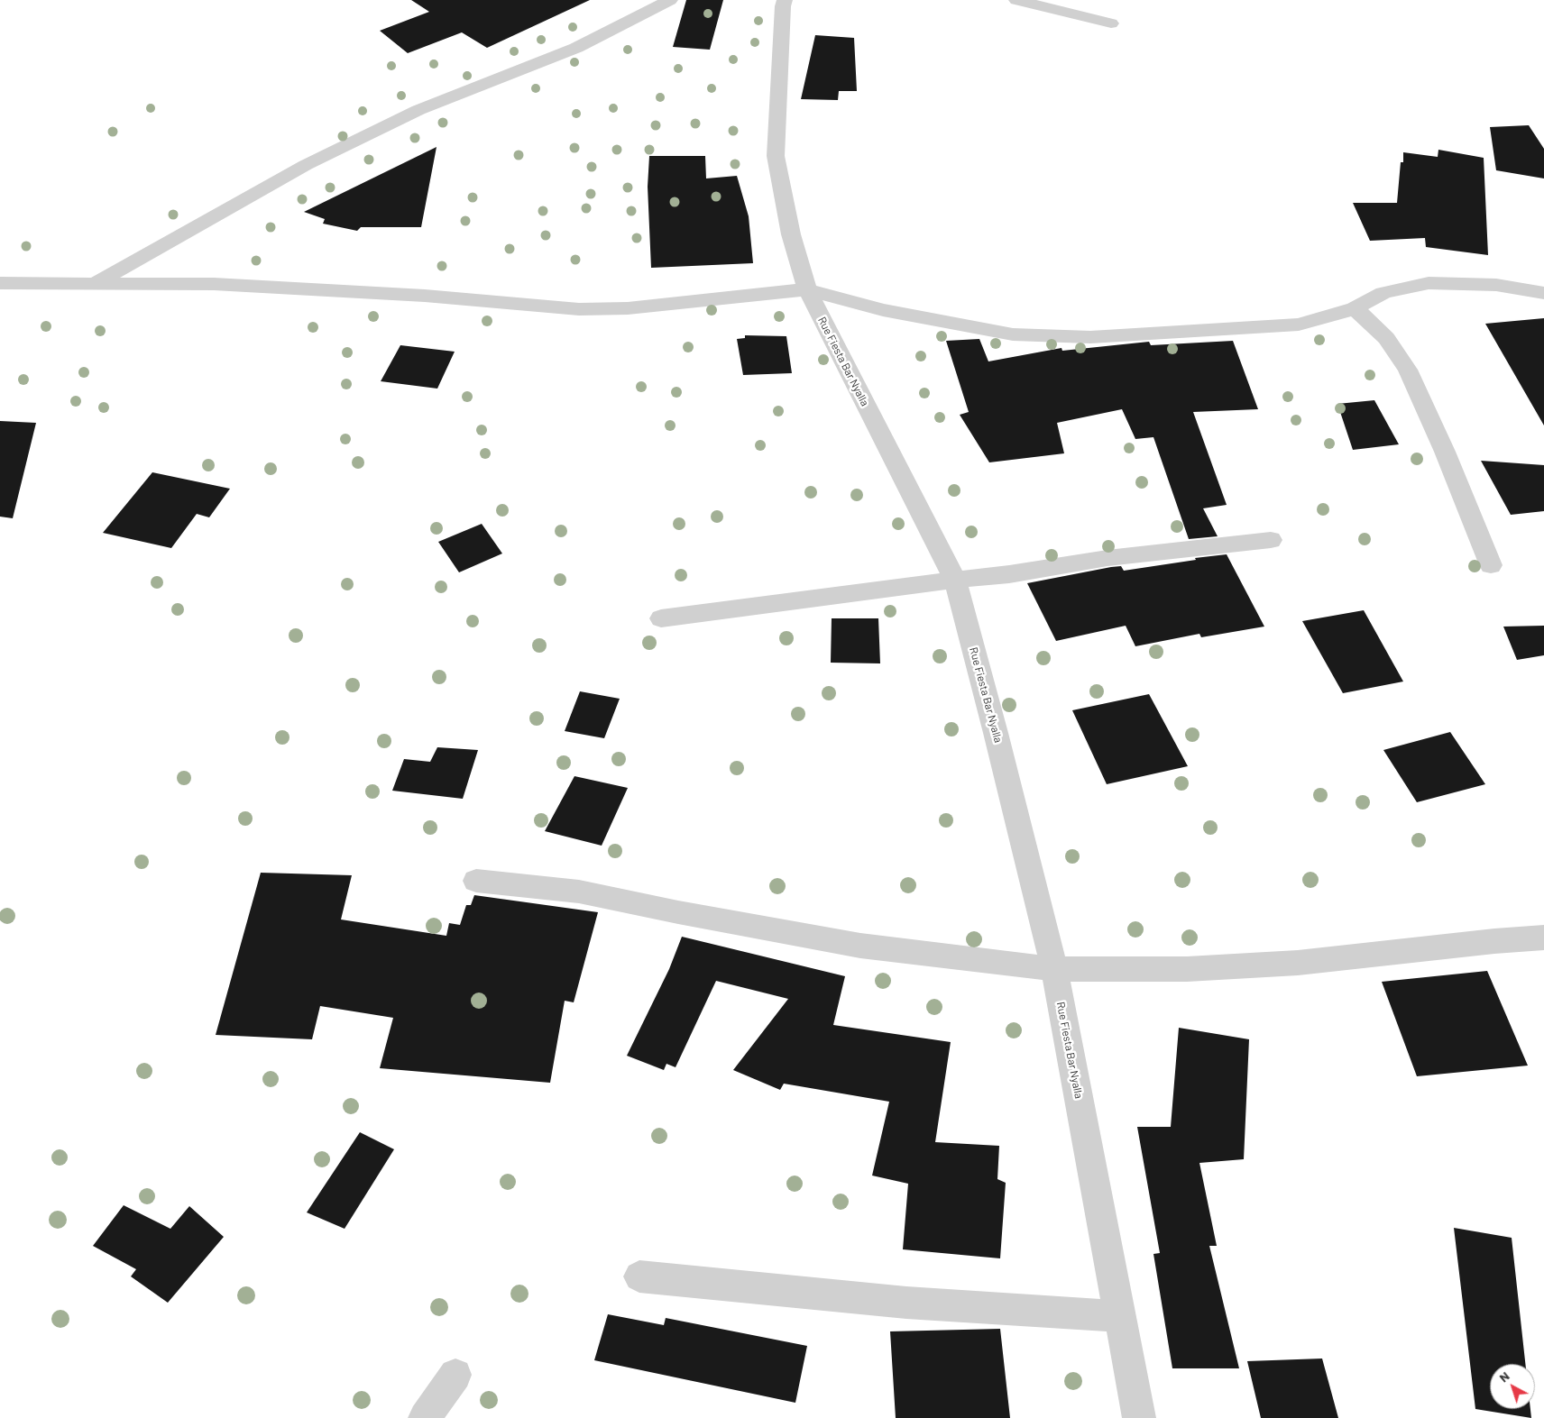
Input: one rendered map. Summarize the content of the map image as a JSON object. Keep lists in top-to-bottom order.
{
  "streets": {
    "street": ["Rue Fiesta Bar Nyalla"]
  },
  "north": "top left"
}
